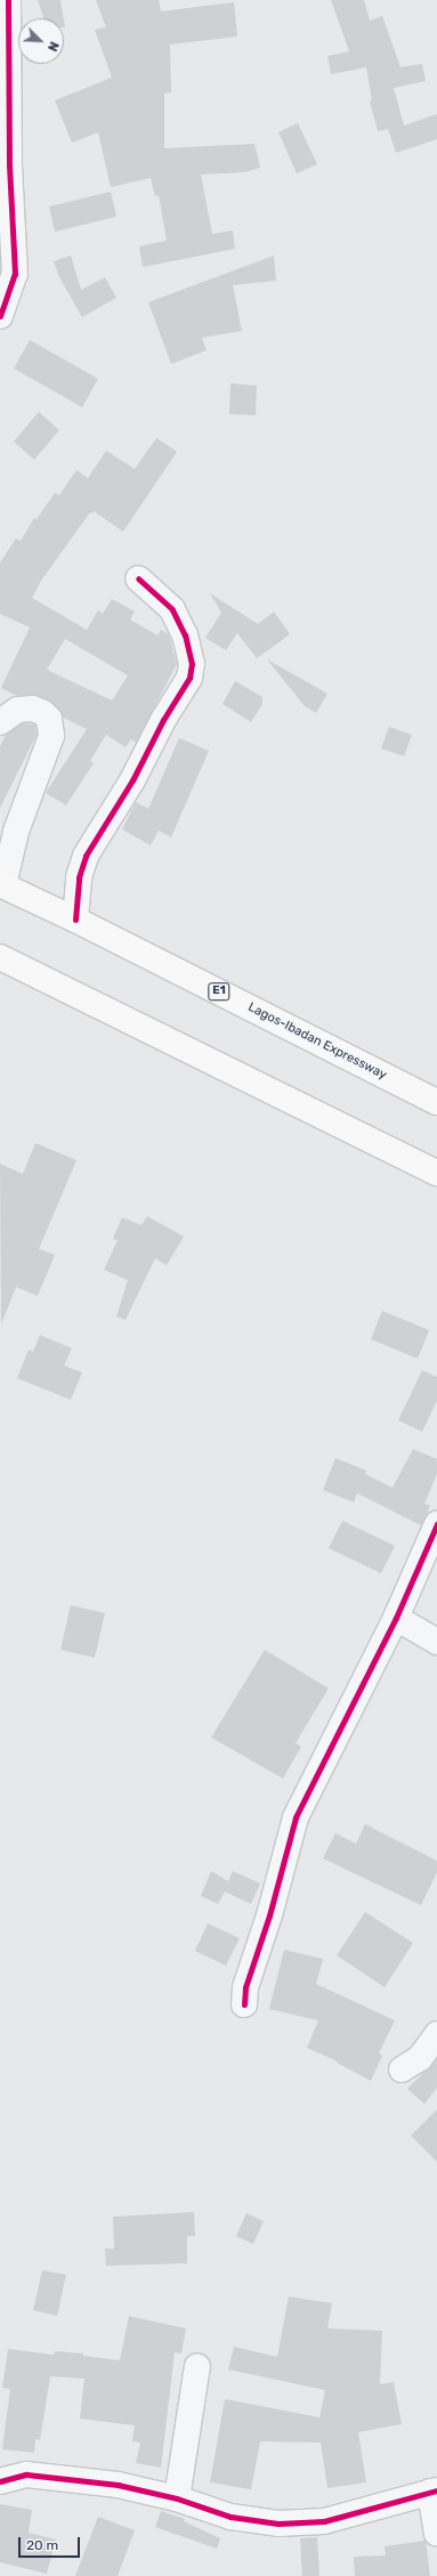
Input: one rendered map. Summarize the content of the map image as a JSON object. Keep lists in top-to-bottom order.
{
  "streets": {
    "highway": ["E1", "Lagos-Ibadan Expressway"]
  },
  "scale_bar": "20 m",
  "north": "bottom right"
}
